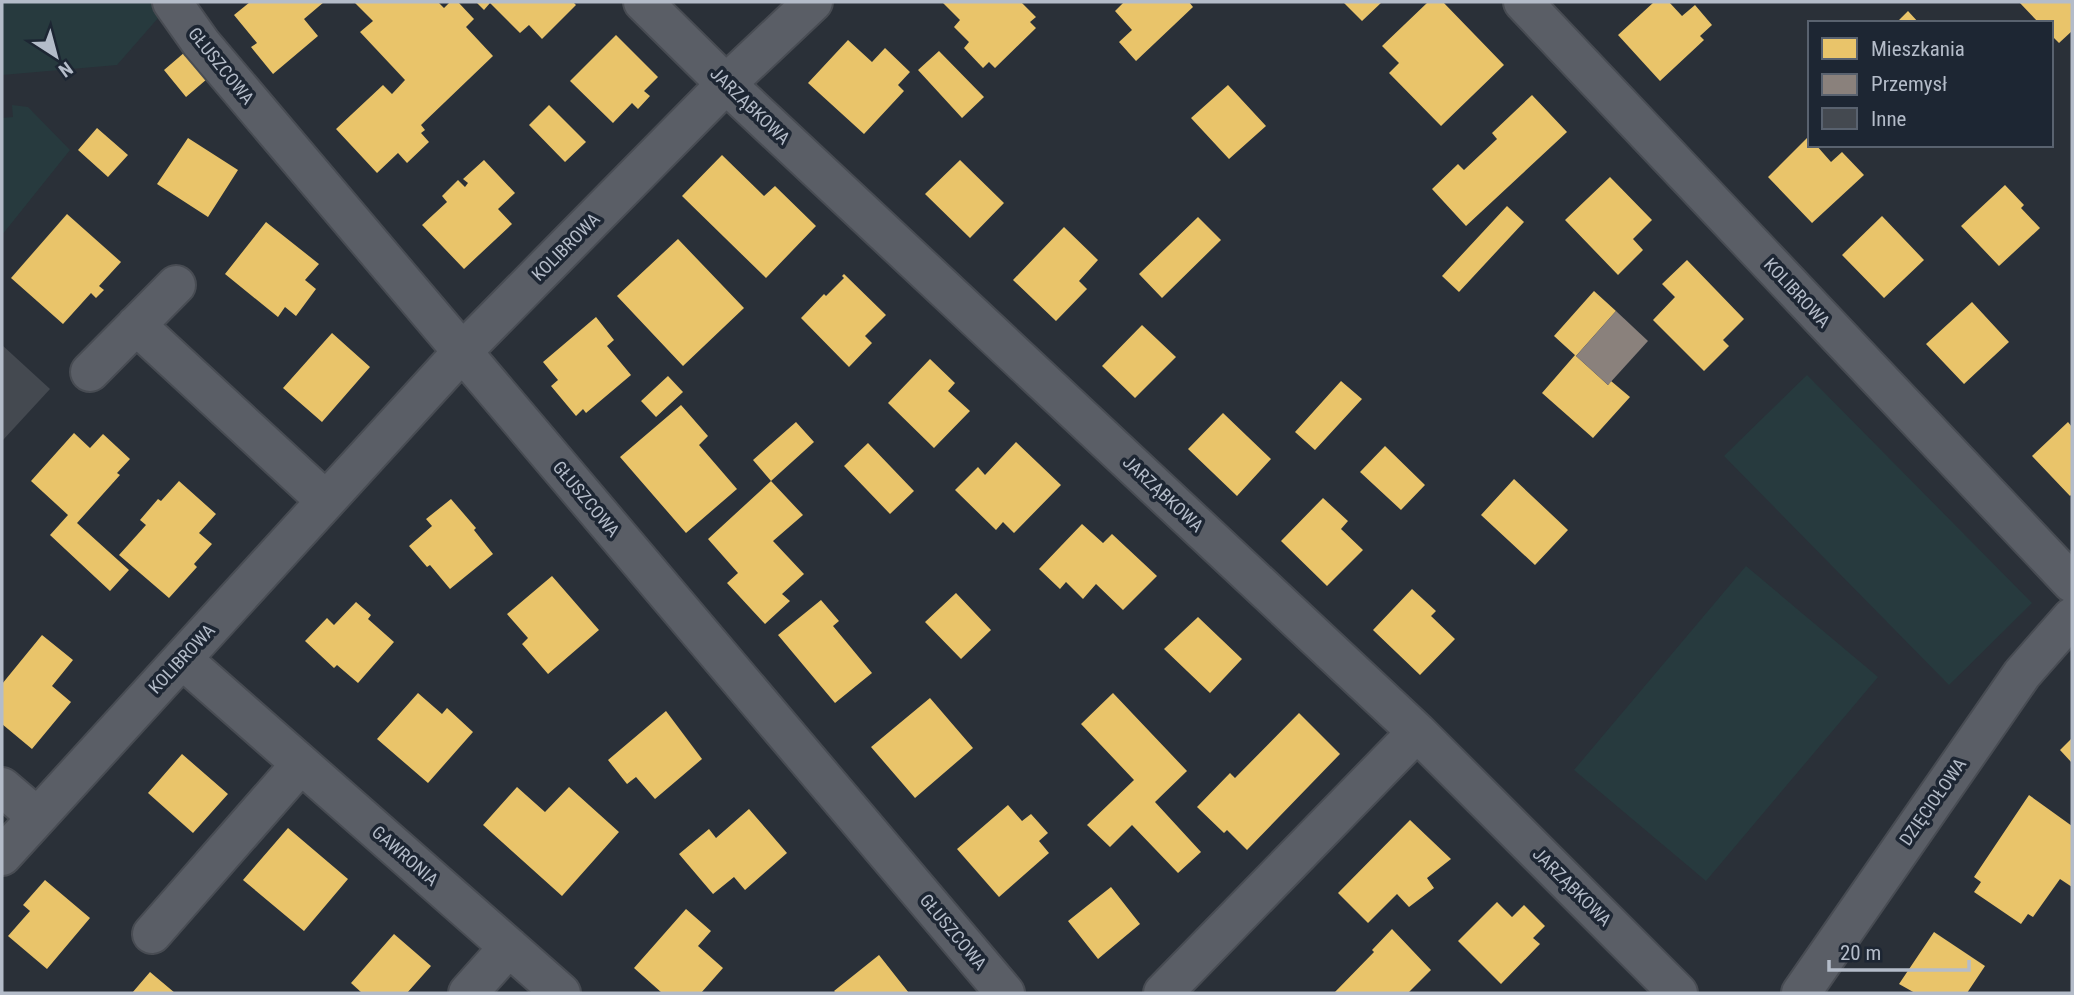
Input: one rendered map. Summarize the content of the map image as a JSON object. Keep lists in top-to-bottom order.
{
  "streets": {
    "street": [
      "GŁUSZCOWA",
      "JARZĄBKOWA",
      "KOLIBROWA",
      "DZIĘCIOŁOWA",
      "GAWRONIA"
    ]
  },
  "crossings": [
    ["GŁUSZCOWA", "KOLIBROWA"],
    ["JARZĄBKOWA", "KOLIBROWA"],
    ["KOLIBROWA", "GAWRONIA"]
  ],
  "legend": ["Mieszkania", "Przemysł", "Inne"],
  "scale_bar": "20 m",
  "north": "bottom right"
}
